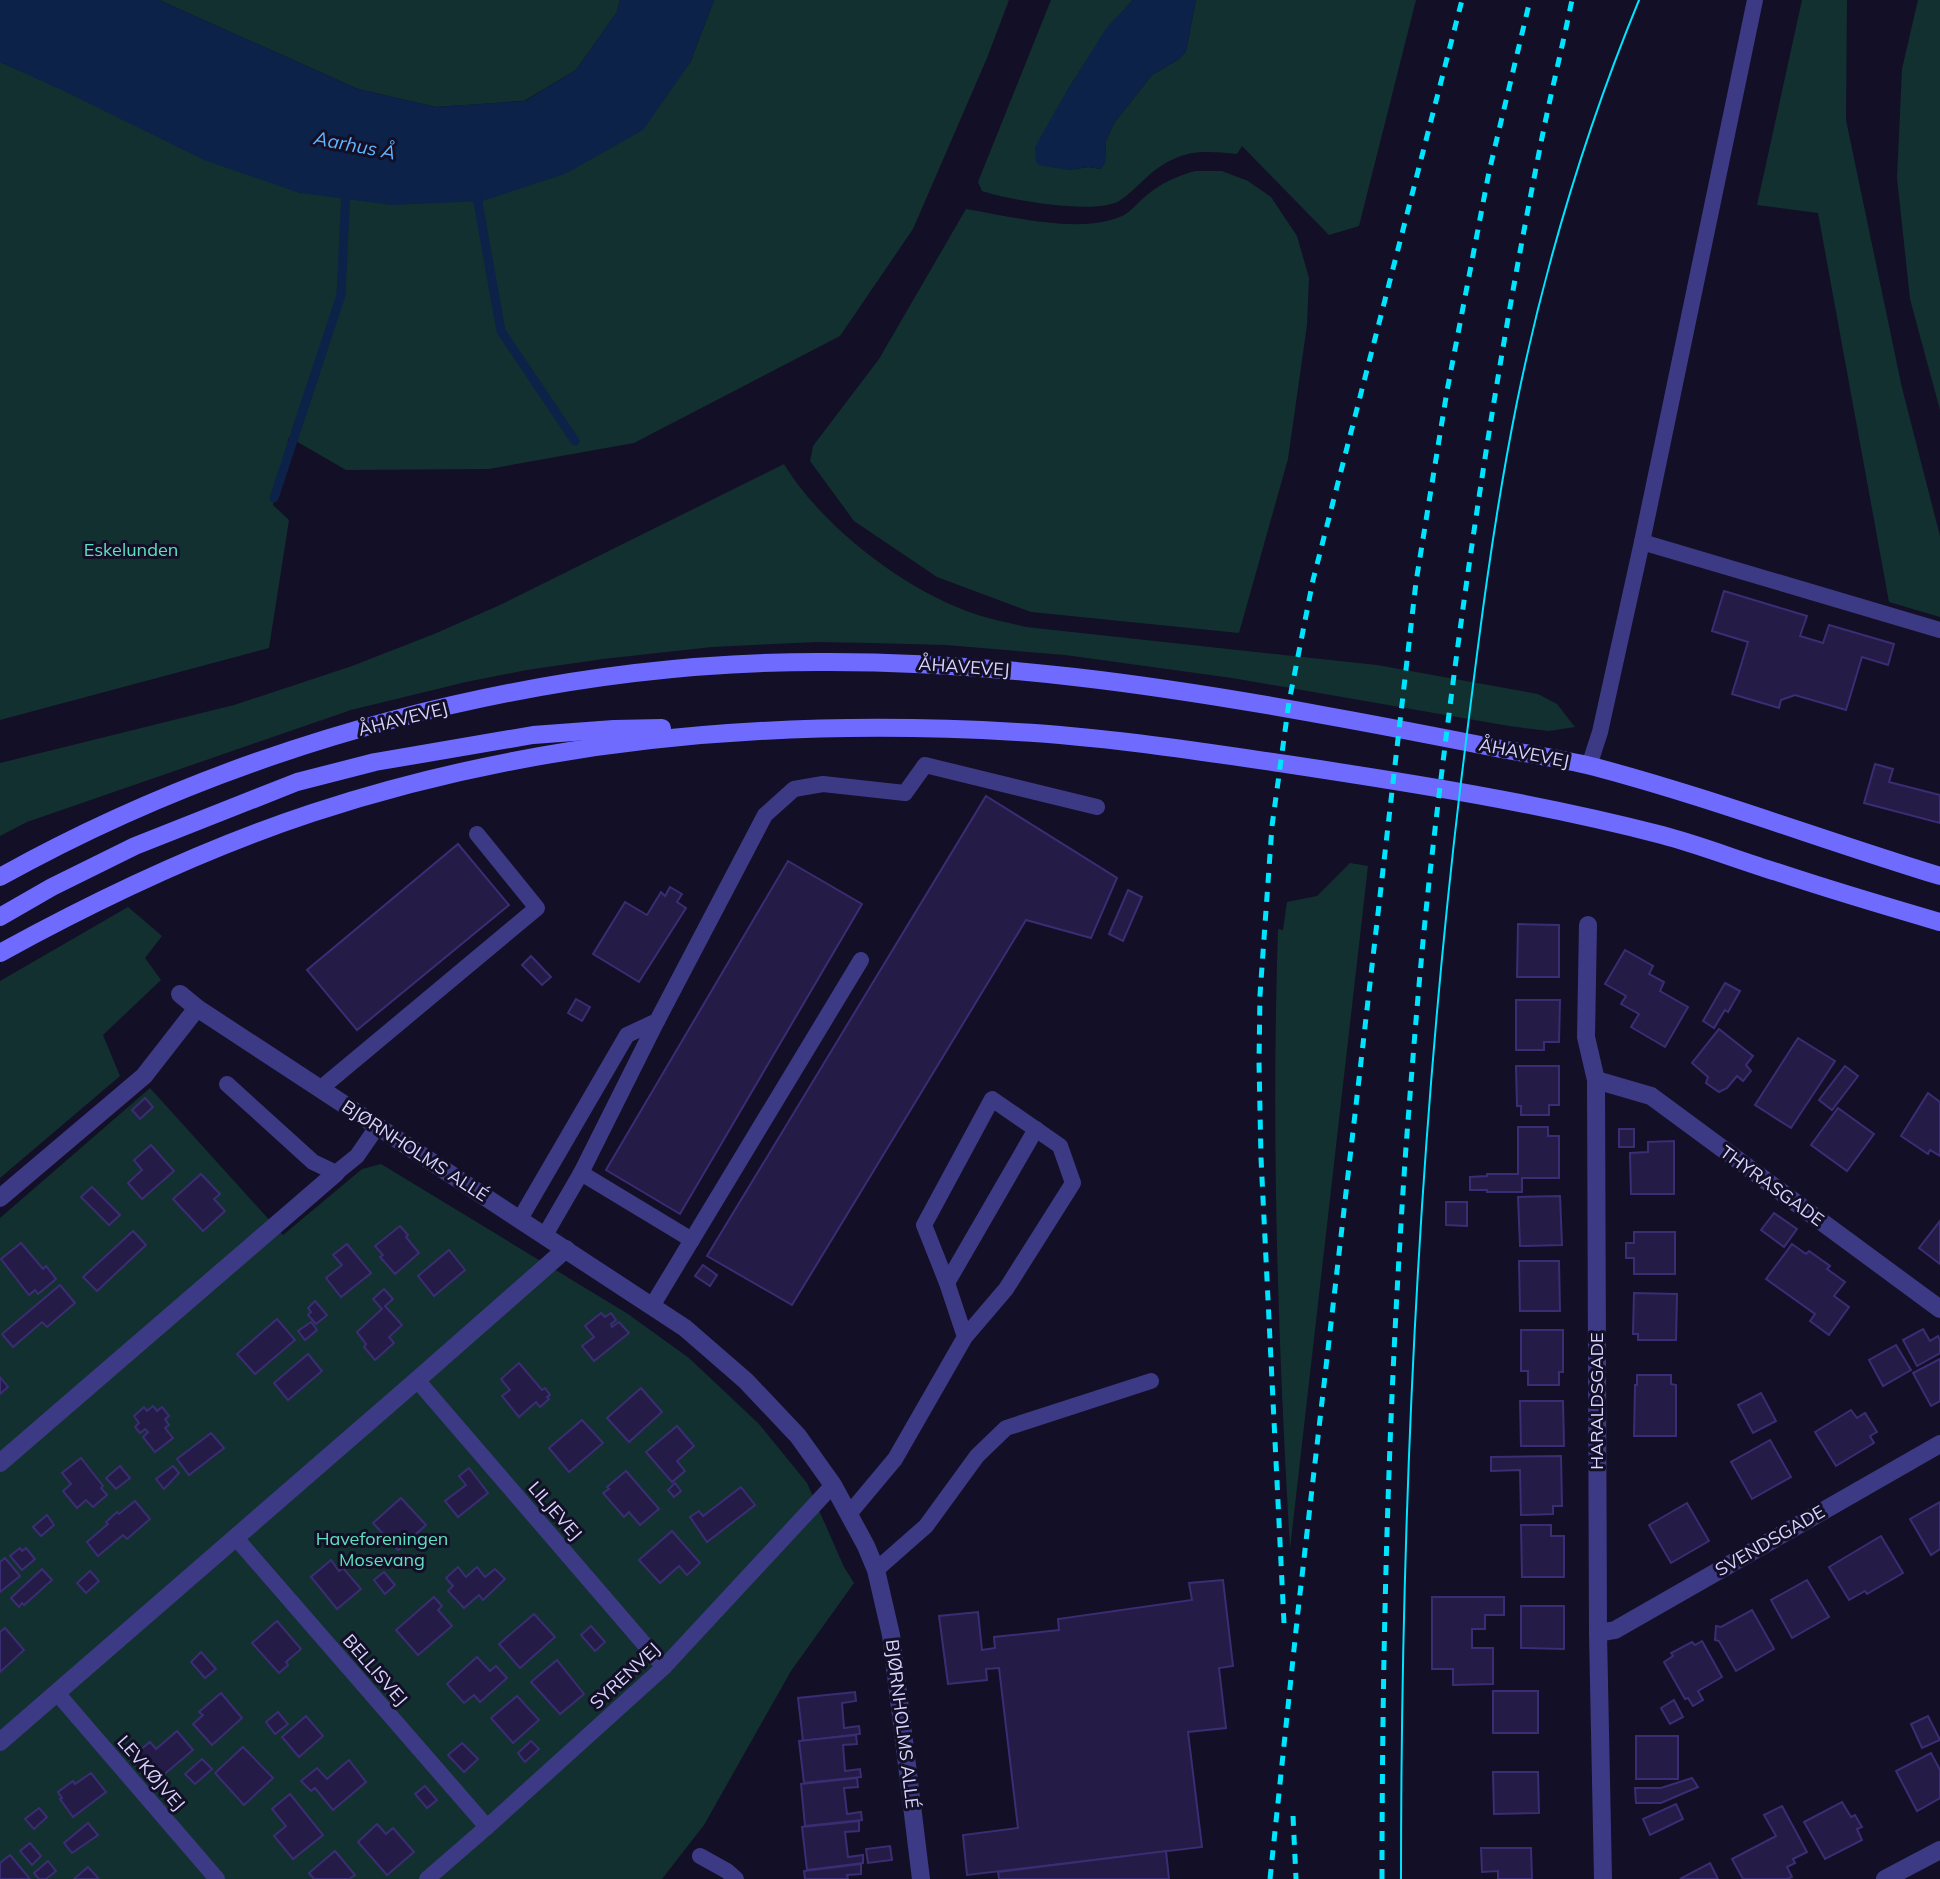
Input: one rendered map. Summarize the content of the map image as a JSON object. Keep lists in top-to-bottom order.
{
  "streets": {
    "main road": ["ÅHAVEVEJ"],
    "street": [
      "BJØRNHOLMS ALLÉ",
      "THYRASGADE",
      "HARALDSGADE",
      "SVENDSGADE"
    ],
    "lane": [
      "LILJEVEJ",
      "BELLISVEJ",
      "SYRENVEJ",
      "LEVKØJVEJ"
    ]
  },
  "crossings": [
    ["BJØRNHOLMS ALLÉ", "SYRENVEJ"],
    ["THYRASGADE", "HARALDSGADE"],
    ["HARALDSGADE", "SVENDSGADE"],
    ["LILJEVEJ", "SYRENVEJ"],
    ["BELLISVEJ", "SYRENVEJ"]
  ],
  "water": ["Aarhus Å"],
  "parks": ["Eskelunden", "Haveforeningen Mosevang"]
}
